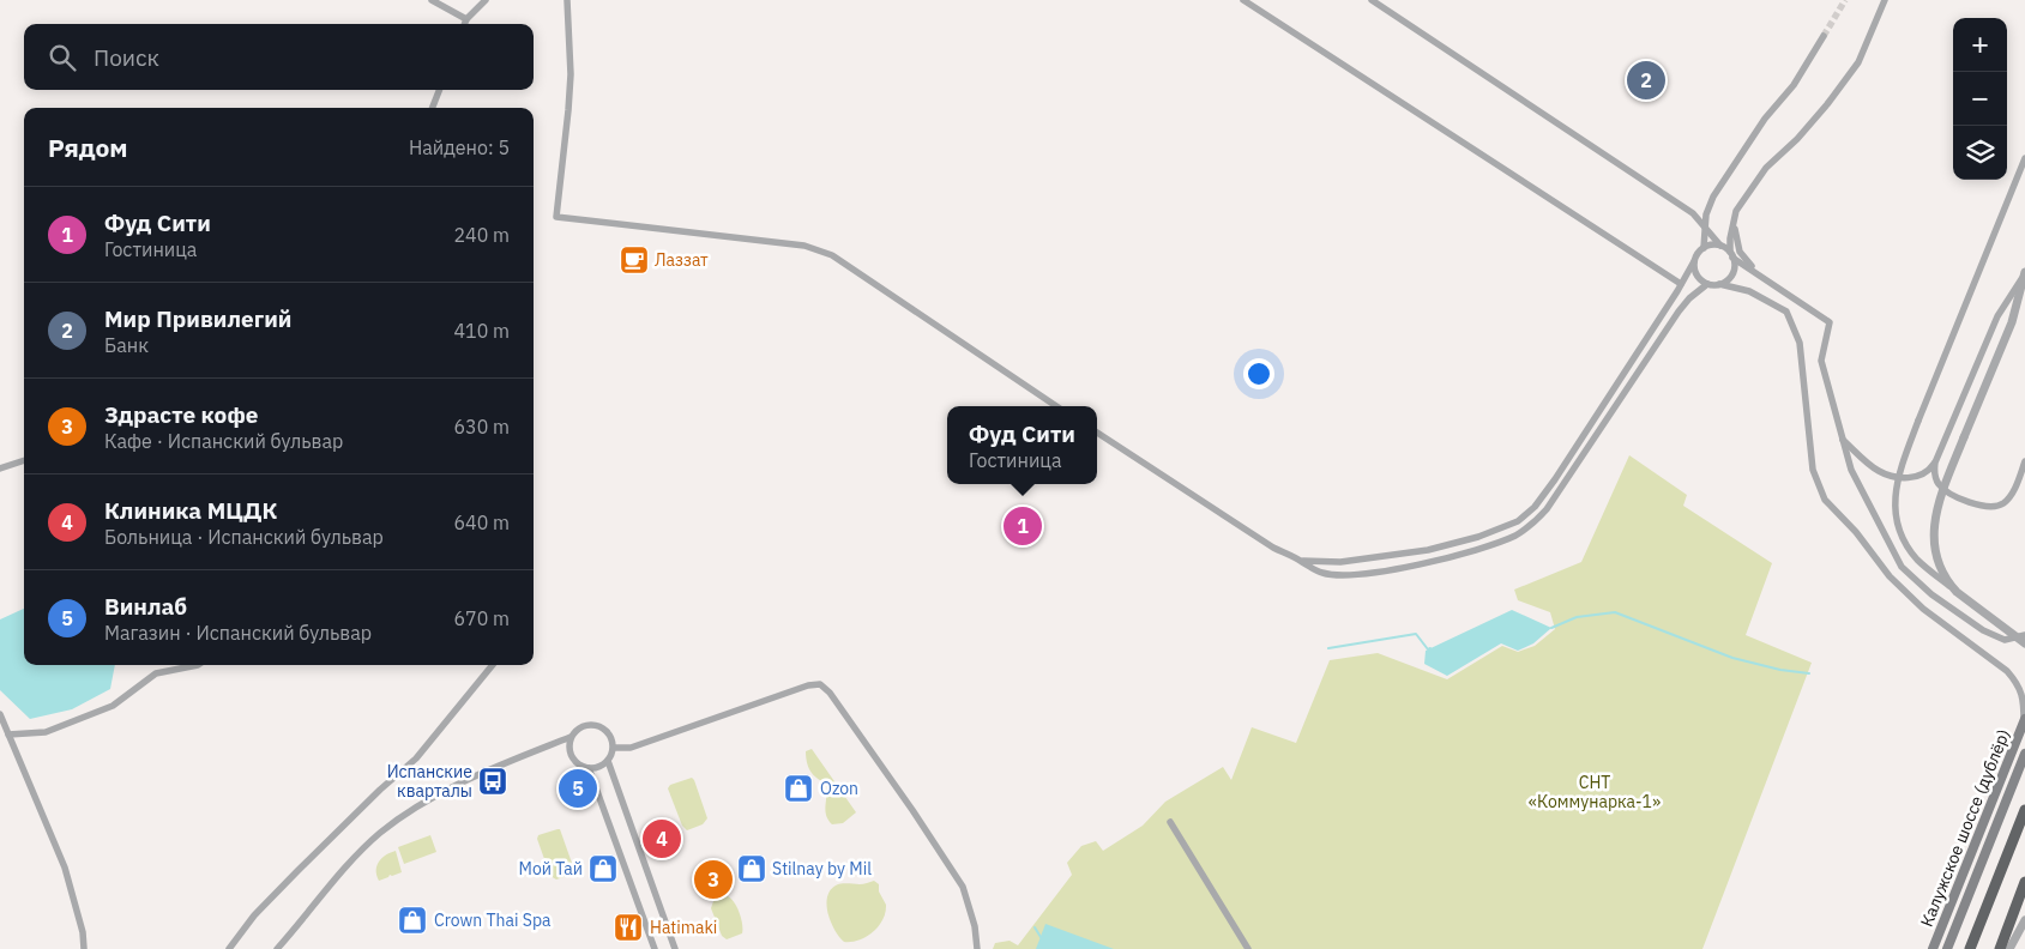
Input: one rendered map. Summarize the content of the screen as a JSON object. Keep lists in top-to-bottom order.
{
  "streets": {
    "main road": ["Калужское шоссе (дублёр)"]
  },
  "parks": ["СНТ «Коммунарка-1»"],
  "places": {
    "cafe": ["Лаззат"],
    "bus stop": ["Испанские кварталы"],
    "shop": [
      "Ozon",
      "Мой Тай",
      "Stilnay by Mil",
      "Crown Thai Spa"
    ],
    "restaurant": ["Hatimaki"]
  },
  "page": {
    "map_buttons": ["+", "−"],
    "search": "Поиск",
    "pins": [
      "2",
      "1",
      "5",
      "4",
      "3"
    ],
    "heading": ["Рядом", "Найдено: 5"],
    "list": [
      {
        "mark": "1",
        "name": "Фуд Сити",
        "note": "Гостиница",
        "value": "240 m"
      },
      {
        "mark": "2",
        "name": "Мир Привилегий",
        "note": "Банк",
        "value": "410 m"
      },
      {
        "mark": "3",
        "name": "Здрасте кофе",
        "note": "Кафе · Испанский бульвар",
        "value": "630 m"
      },
      {
        "mark": "4",
        "name": "Клиника МЦДК",
        "note": "Больница · Испанский бульвар",
        "value": "640 m"
      },
      {
        "mark": "5",
        "name": "Винлаб",
        "note": "Магазин · Испанский бульвар",
        "value": "670 m"
      }
    ],
    "popup": ["Фуд Сити", "Гостиница"]
  }
}
